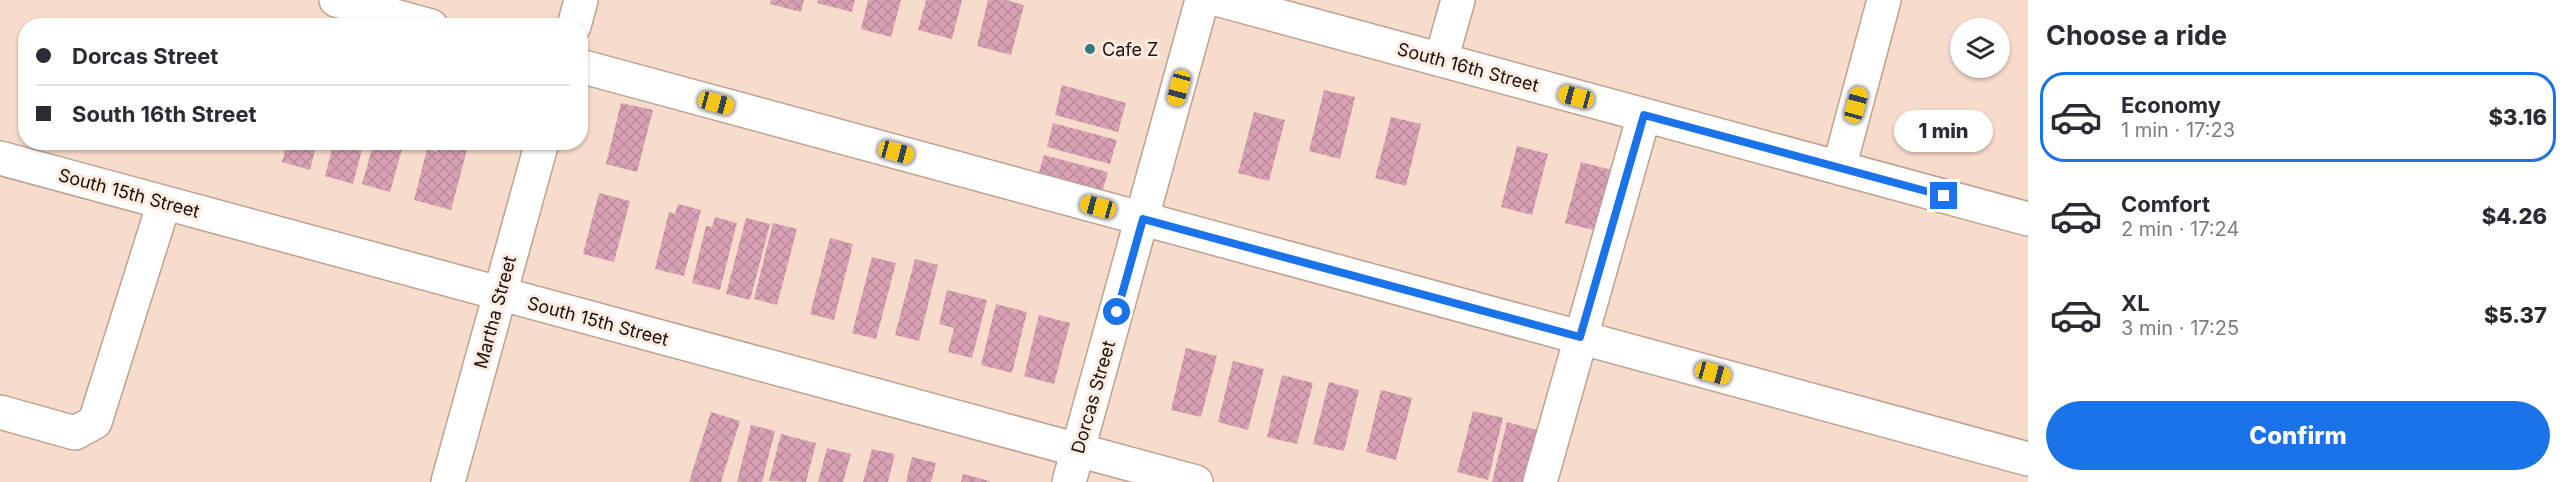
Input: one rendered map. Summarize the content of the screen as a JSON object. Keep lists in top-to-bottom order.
{
  "streets": {
    "street": [
      "South 16th Street",
      "South 15th Street",
      "Martha Street",
      "Dorcas Street"
    ]
  },
  "crossings": [
    ["South 15th Street", "Martha Street"],
    ["South 15th Street", "Dorcas Street"]
  ],
  "places": ["Cafe Z"],
  "page": {
    "heading": "Choose a ride",
    "banner": ["Dorcas Street", "South 16th Street"],
    "list": [
      {
        "name": "Economy",
        "note": "1 min · 17:23",
        "value": "$3.16"
      },
      {
        "name": "Comfort",
        "note": "2 min · 17:24",
        "value": "$4.26"
      },
      {
        "name": "XL",
        "note": "3 min · 17:25",
        "value": "$5.37"
      }
    ],
    "bubble": "1 min",
    "buttons": "Confirm"
  }
}
